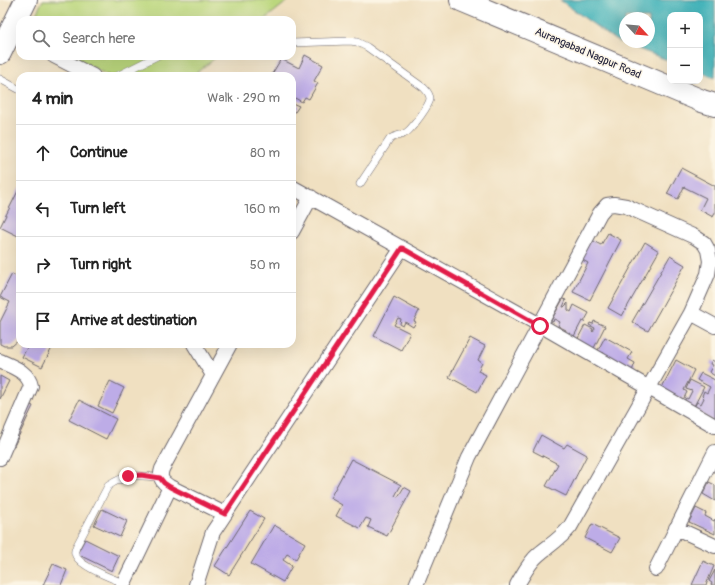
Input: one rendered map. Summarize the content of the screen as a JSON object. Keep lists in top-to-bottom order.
{
  "streets": {
    "main road": ["Aurangabad Nagpur Road"]
  },
  "north": "bottom right",
  "page": {
    "map_buttons": ["+", "−"],
    "search": "Search here",
    "heading": ["4 min", "Walk · 290 m"],
    "list": [
      ["Continue", "80 m"],
      ["Turn left", "160 m"],
      ["Turn right", "50 m"],
      "Arrive at destination"
    ]
  }
}
